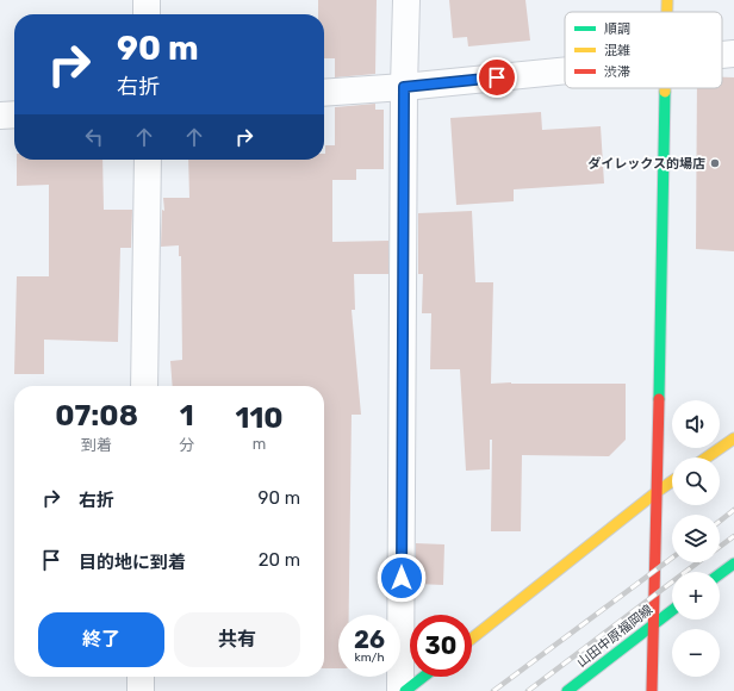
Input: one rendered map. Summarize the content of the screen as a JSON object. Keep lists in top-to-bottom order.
{
  "streets": {
    "street": ["山田中原福岡線"]
  },
  "places": ["ダイレックス的場店"],
  "legend": ["順調", "混雑", "渋滞"],
  "page": {
    "turn": ["90 m", "右折"],
    "eta": [
      "07:08",
      "到着",
      "1",
      "分",
      "110",
      "m"
    ],
    "map_buttons": ["+", "−"],
    "list": [
      {
        "name": "右折",
        "value": "90 m"
      },
      {
        "name": "目的地に到着",
        "value": "20 m"
      }
    ],
    "buttons": ["終了", "共有"],
    "speed": "26 km/h",
    "limit": "30"
  }
}
